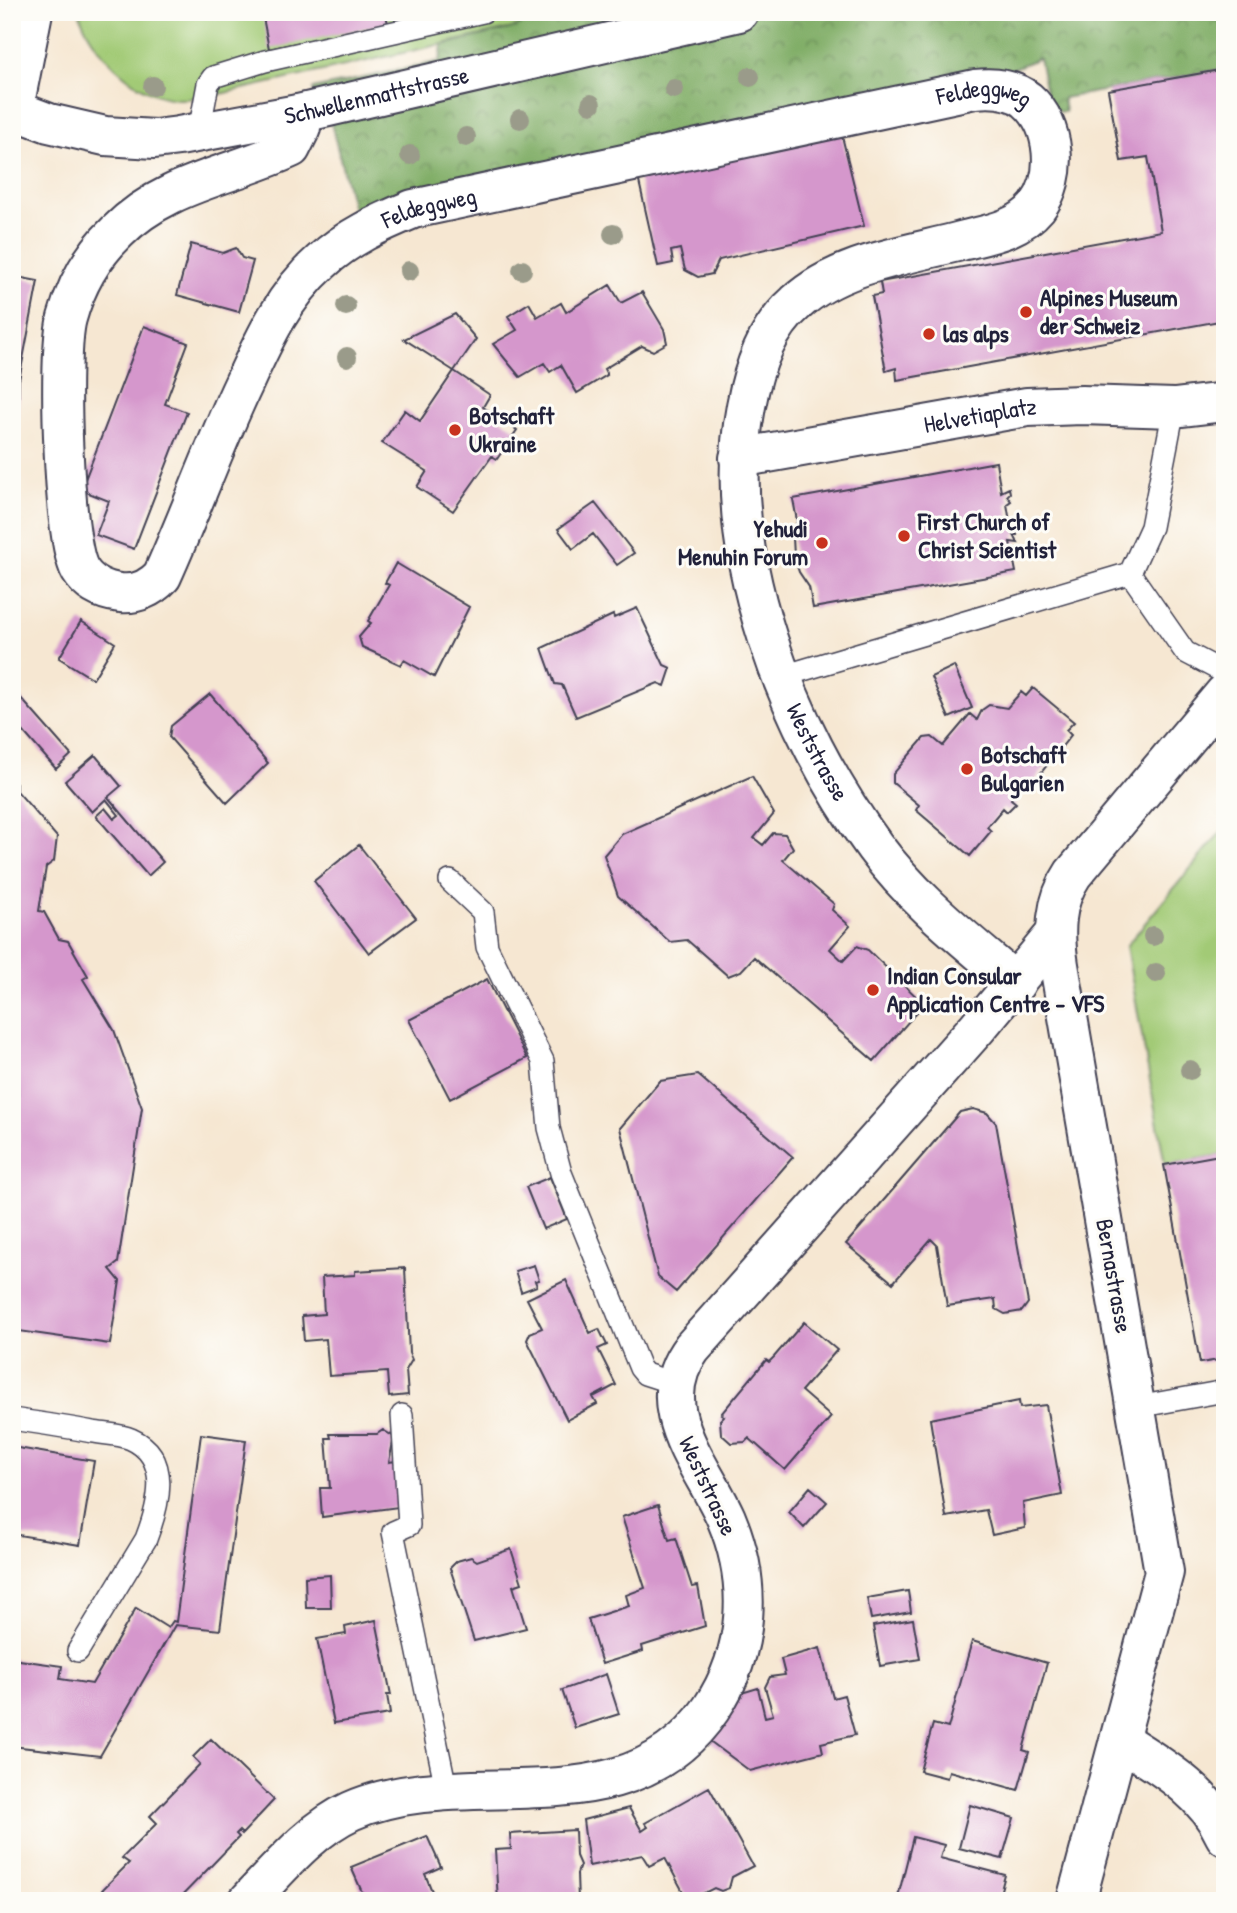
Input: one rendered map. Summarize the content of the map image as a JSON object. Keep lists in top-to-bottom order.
{
  "streets": {
    "street": [
      "Schwellenmattstrasse",
      "Feldeggweg",
      "Helvetiaplatz",
      "Weststrasse",
      "Bernastrasse"
    ]
  },
  "crossings": [
    ["Schwellenmattstrasse", "Feldeggweg"],
    ["Feldeggweg", "Helvetiaplatz"],
    ["Feldeggweg", "Weststrasse"],
    ["Helvetiaplatz", "Weststrasse"],
    ["Weststrasse", "Bernastrasse"]
  ],
  "places": [
    "Alpines Museum der Schweiz",
    "las alps",
    "Botschaft Ukraine",
    "First Church of Christ Scientist",
    "Yehudi Menuhin Forum",
    "Botschaft Bulgarien",
    "Indian Consular Application Centre - VFS"
  ]
}
